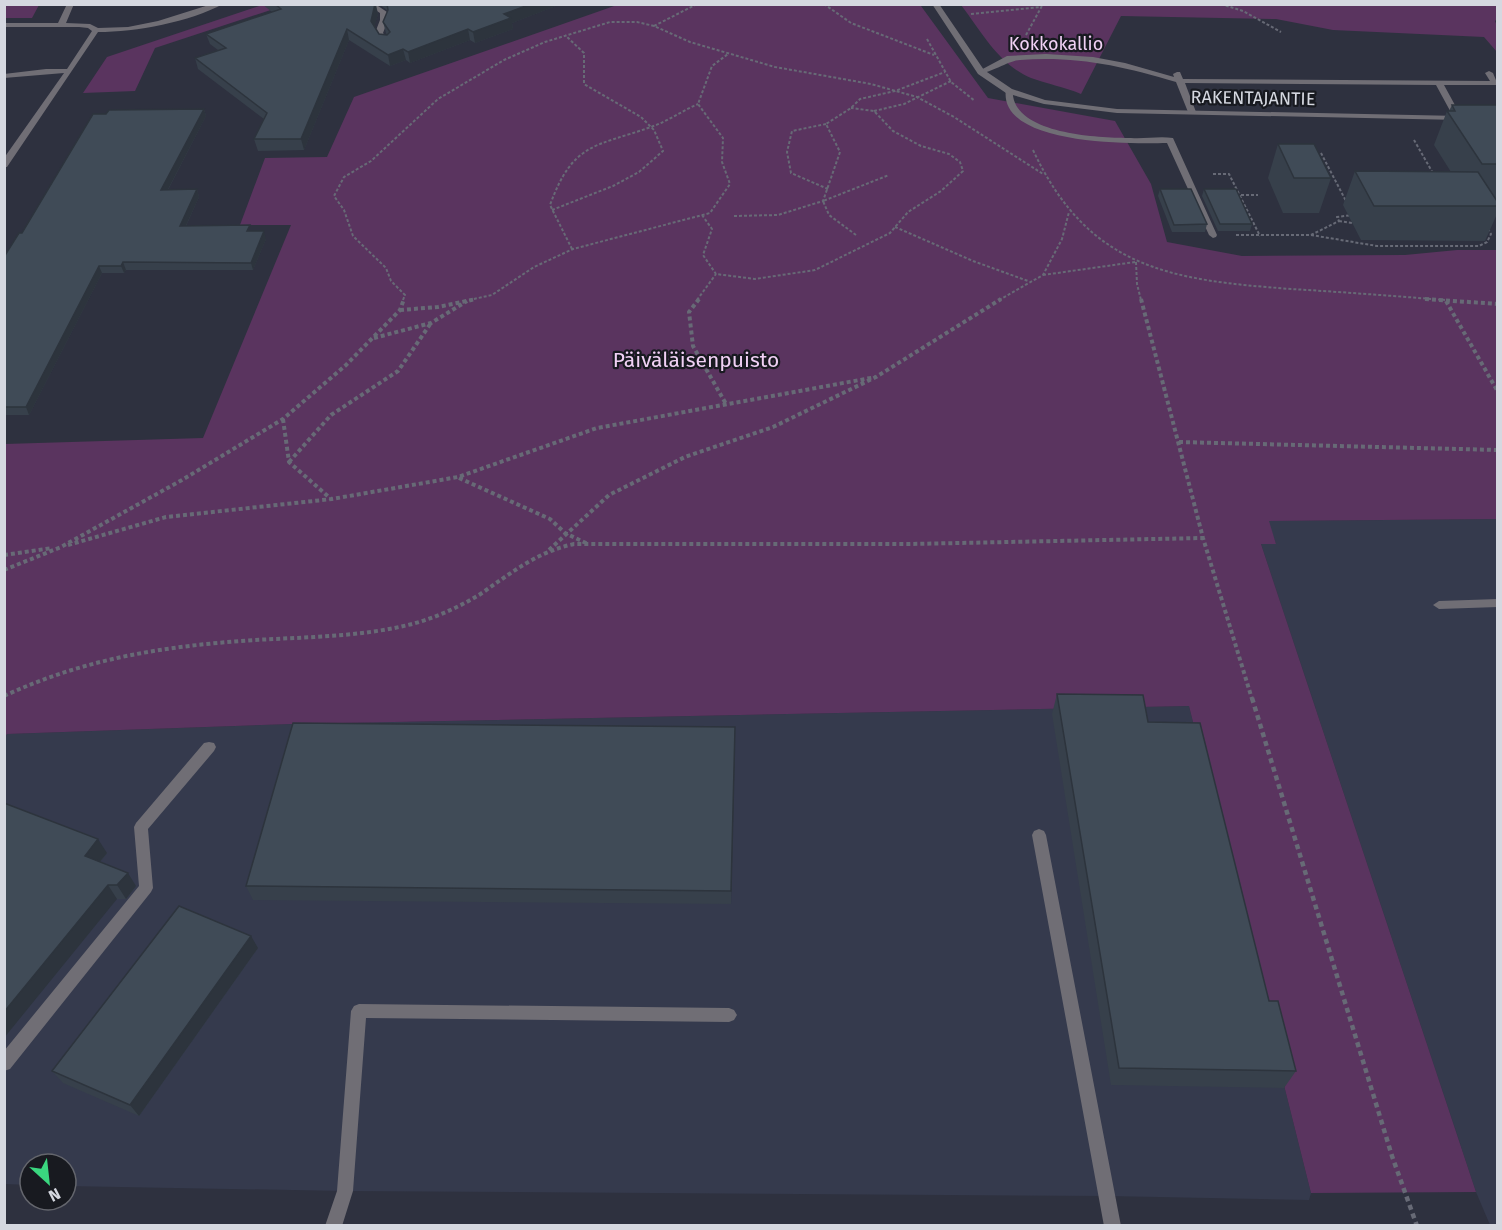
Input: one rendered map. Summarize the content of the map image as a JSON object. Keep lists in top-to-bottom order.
{
  "streets": {
    "street": ["RAKENTAJANTIE"]
  },
  "parks": ["Kokkokallio", "Päiväläisenpuisto"],
  "north": "bottom right"
}
